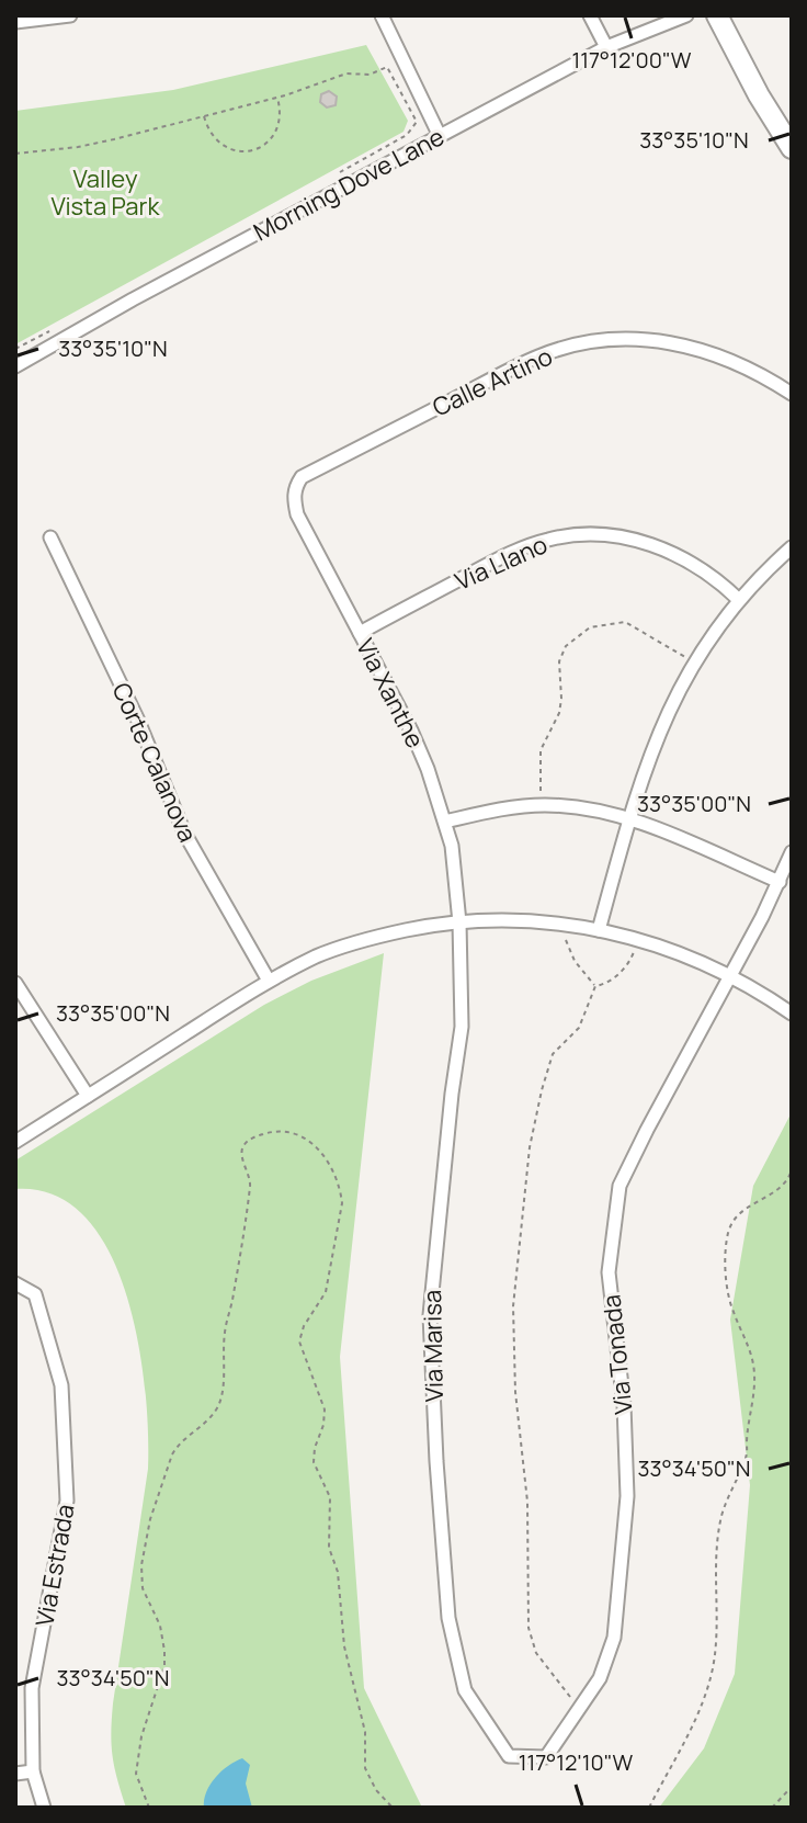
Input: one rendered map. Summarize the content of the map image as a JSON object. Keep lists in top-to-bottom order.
{
  "streets": {
    "street": [
      "Morning Dove Lane",
      "Calle Artino",
      "Via Llano",
      "Via Xanthe",
      "Corte Calanova",
      "Via Marisa",
      "Via Tonada",
      "Via Estrada"
    ]
  },
  "crossings": [
    ["Calle Artino", "Via Xanthe"],
    ["Via Llano", "Via Xanthe"],
    ["Via Xanthe", "Via Marisa"],
    ["Via Marisa", "Via Tonada"]
  ],
  "parks": ["Valley Vista Park"],
  "coordinates": [
    "117°12'00\"W",
    "33°35'10\"N",
    "33°35'00\"N",
    "33°34'50\"N",
    "117°12'10\"W"
  ]
}
